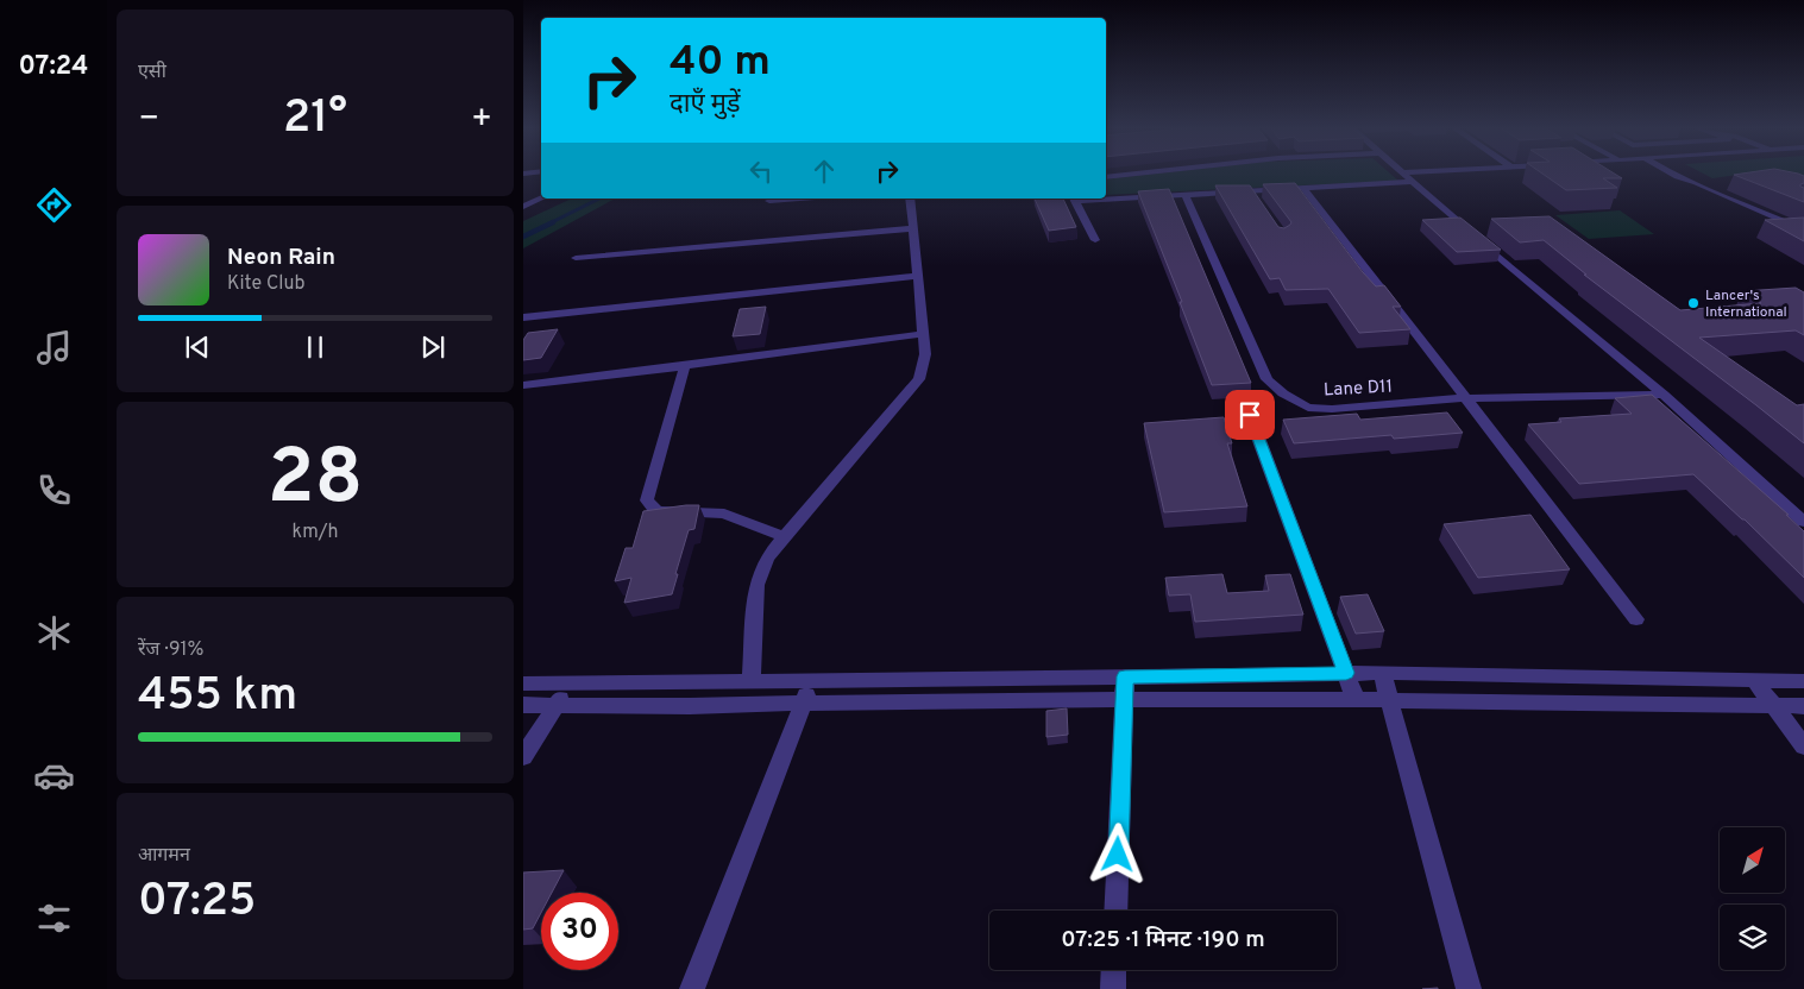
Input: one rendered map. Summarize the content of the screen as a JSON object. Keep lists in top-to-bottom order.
{
  "streets": {
    "street": ["Lane D11"]
  },
  "places": ["Lancer's International"],
  "north": "top right",
  "page": {
    "tabs": "07:24",
    "tile": [
      "एसी",
      ["28", "km/h"],
      ["रेंज · 91%", "455 km"],
      ["आगमन", "07:25"]
    ],
    "turn": ["40 m", "दाएँ मुड़ें"],
    "heat": ["−", "21°", "+"],
    "song": ["Neon Rain", "Kite Club"],
    "limit": "30",
    "trip": "07:25 · 1 मिनट · 190 m"
  }
}
